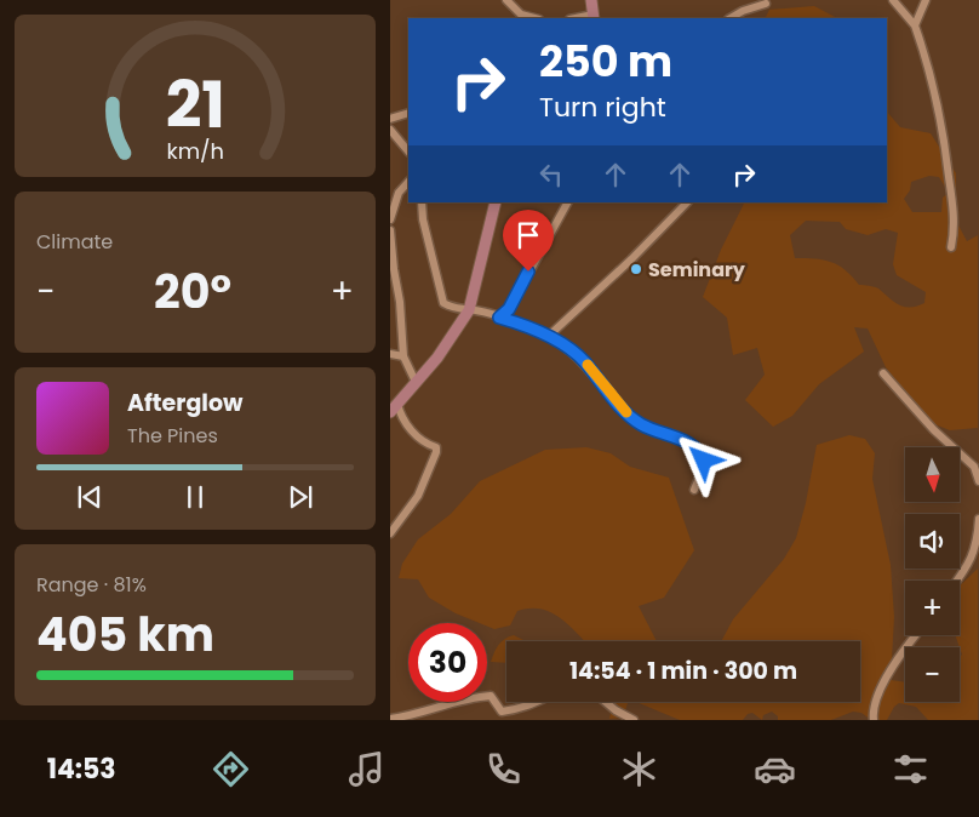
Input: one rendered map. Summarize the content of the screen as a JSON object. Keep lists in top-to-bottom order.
{
  "places": ["Seminary"],
  "north": "bottom",
  "page": {
    "turn": ["250 m", "Turn right"],
    "tile": [
      "Climate",
      ["Range · 81%", "405 km"]
    ],
    "heat": ["−", "20°", "+"],
    "song": ["Afterglow", "The Pines"],
    "map_buttons": ["+", "−"],
    "limit": "30",
    "trip": "14:54 · 1 min · 300 m",
    "tabs": "14:53",
    "gauge": ["21", "km/h"]
  }
}
